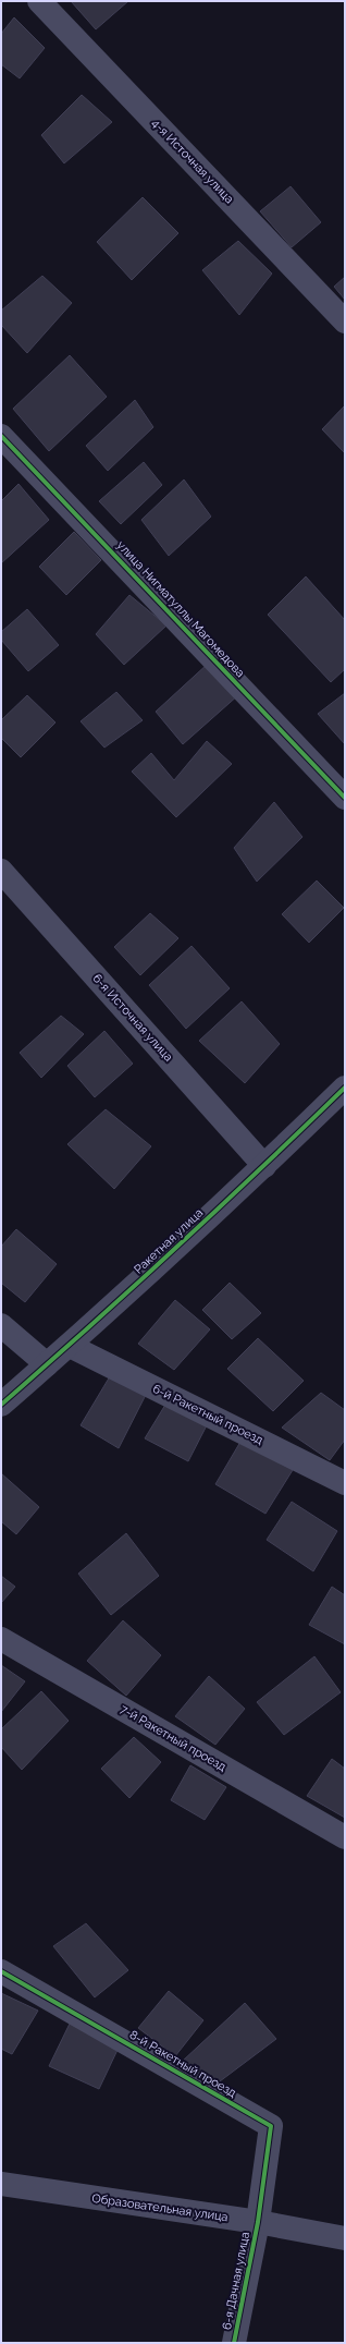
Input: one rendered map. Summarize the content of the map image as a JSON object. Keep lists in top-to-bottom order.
{
  "streets": {
    "street": [
      "4-я Источная улица",
      "улица Нигматуллы Магомедова",
      "6-я Источная улица",
      "Ракетная улица",
      "6-й Ракетный проезд",
      "7-й Ракетный проезд",
      "8-й Ракетный проезд",
      "Образовательная улица",
      "6-я Дачная улица"
    ]
  },
  "crossings": [
    ["6-я Источная улица", "Ракетная улица"],
    ["Ракетная улица", "6-й Ракетный проезд"],
    ["8-й Ракетный проезд", "Образовательная улица"],
    ["8-й Ракетный проезд", "6-я Дачная улица"],
    ["Образовательная улица", "6-я Дачная улица"]
  ]
}
